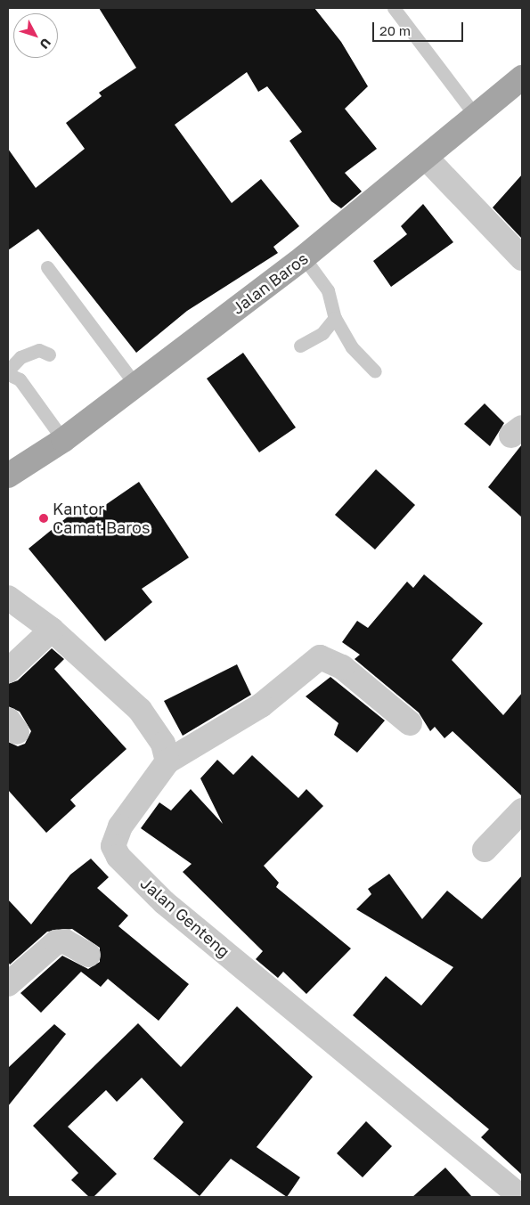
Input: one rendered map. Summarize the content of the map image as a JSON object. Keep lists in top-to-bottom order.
{
  "streets": {
    "main road": ["Jalan Baros"],
    "street": ["Jalan Genteng"]
  },
  "places": ["Kantor Camat Baros"],
  "scale_bar": "20 m",
  "north": "bottom right"
}
